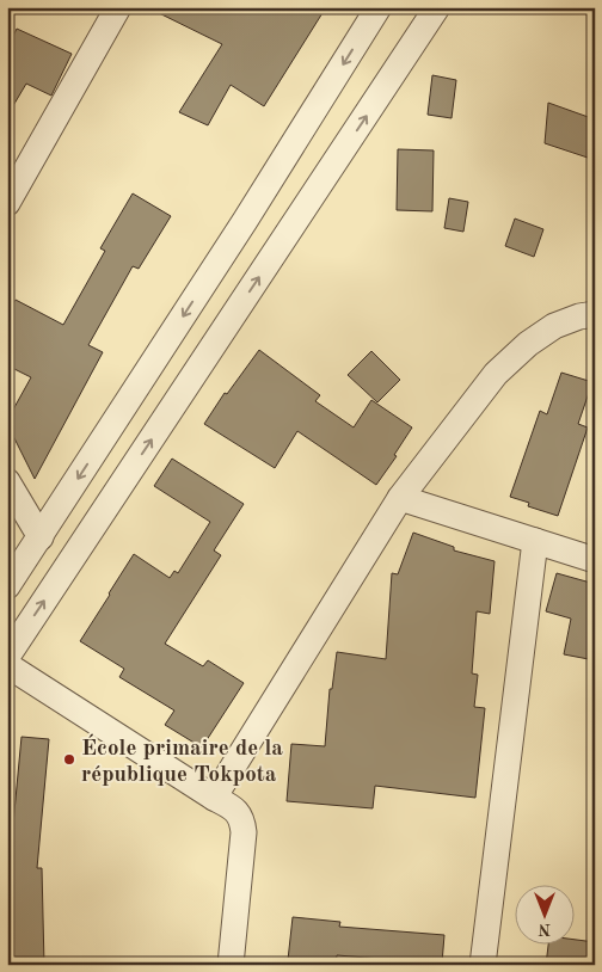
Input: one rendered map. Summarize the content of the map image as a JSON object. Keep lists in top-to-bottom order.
{
  "places": ["École primaire de la république Tokpota"],
  "north": "bottom"
}
